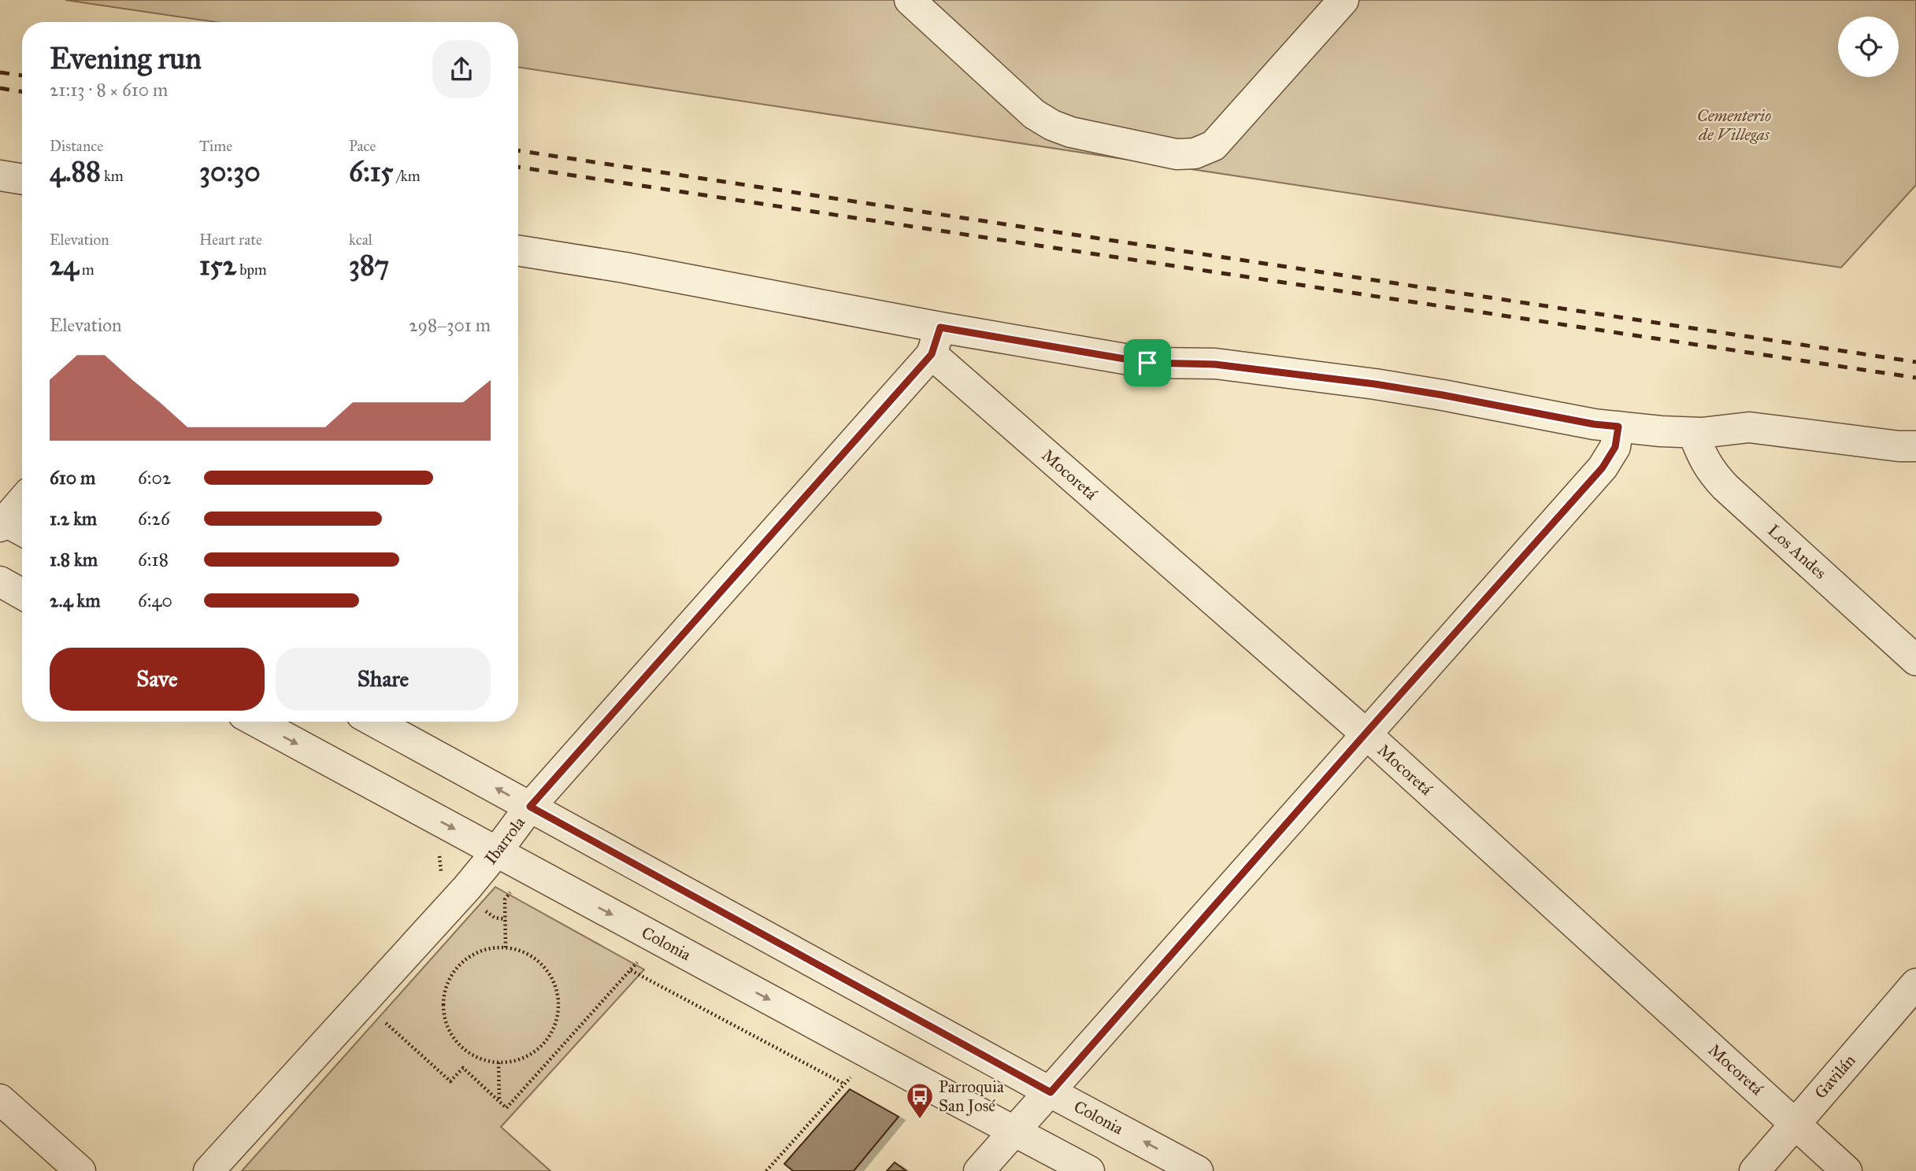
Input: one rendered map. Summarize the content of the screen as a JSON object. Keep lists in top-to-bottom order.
{
  "streets": {
    "street": [
      "Mocoretá",
      "Los Andes",
      "Ibarrola",
      "Colonia",
      "Gavilán"
    ]
  },
  "crossings": [
    ["Mocoretá", "Ibarrola"],
    ["Mocoretá", "Gavilán"],
    ["Ibarrola", "Colonia"]
  ],
  "parks": ["Cementerio de Villegas"],
  "places": {
    "bus stop": ["Parroquia San José"]
  },
  "page": {
    "heading": ["Evening run", "21:13 · 8 × 610 m"],
    "stats": [
      ["Distance", "4.88 km"],
      ["Time", "30:30"],
      ["Pace", "6:15 /km"],
      ["Elevation", "24 m"],
      ["Heart rate", "152 bpm"],
      ["kcal", "387"]
    ],
    "chart": ["Elevation", "298–301 m"],
    "list": [
      {
        "name": "610 m",
        "note": "6:02"
      },
      {
        "name": "1.2 km",
        "note": "6:26"
      },
      {
        "name": "1.8 km",
        "note": "6:18"
      },
      {
        "name": "2.4 km",
        "note": "6:40"
      }
    ],
    "buttons": ["Save", "Share"]
  }
}
